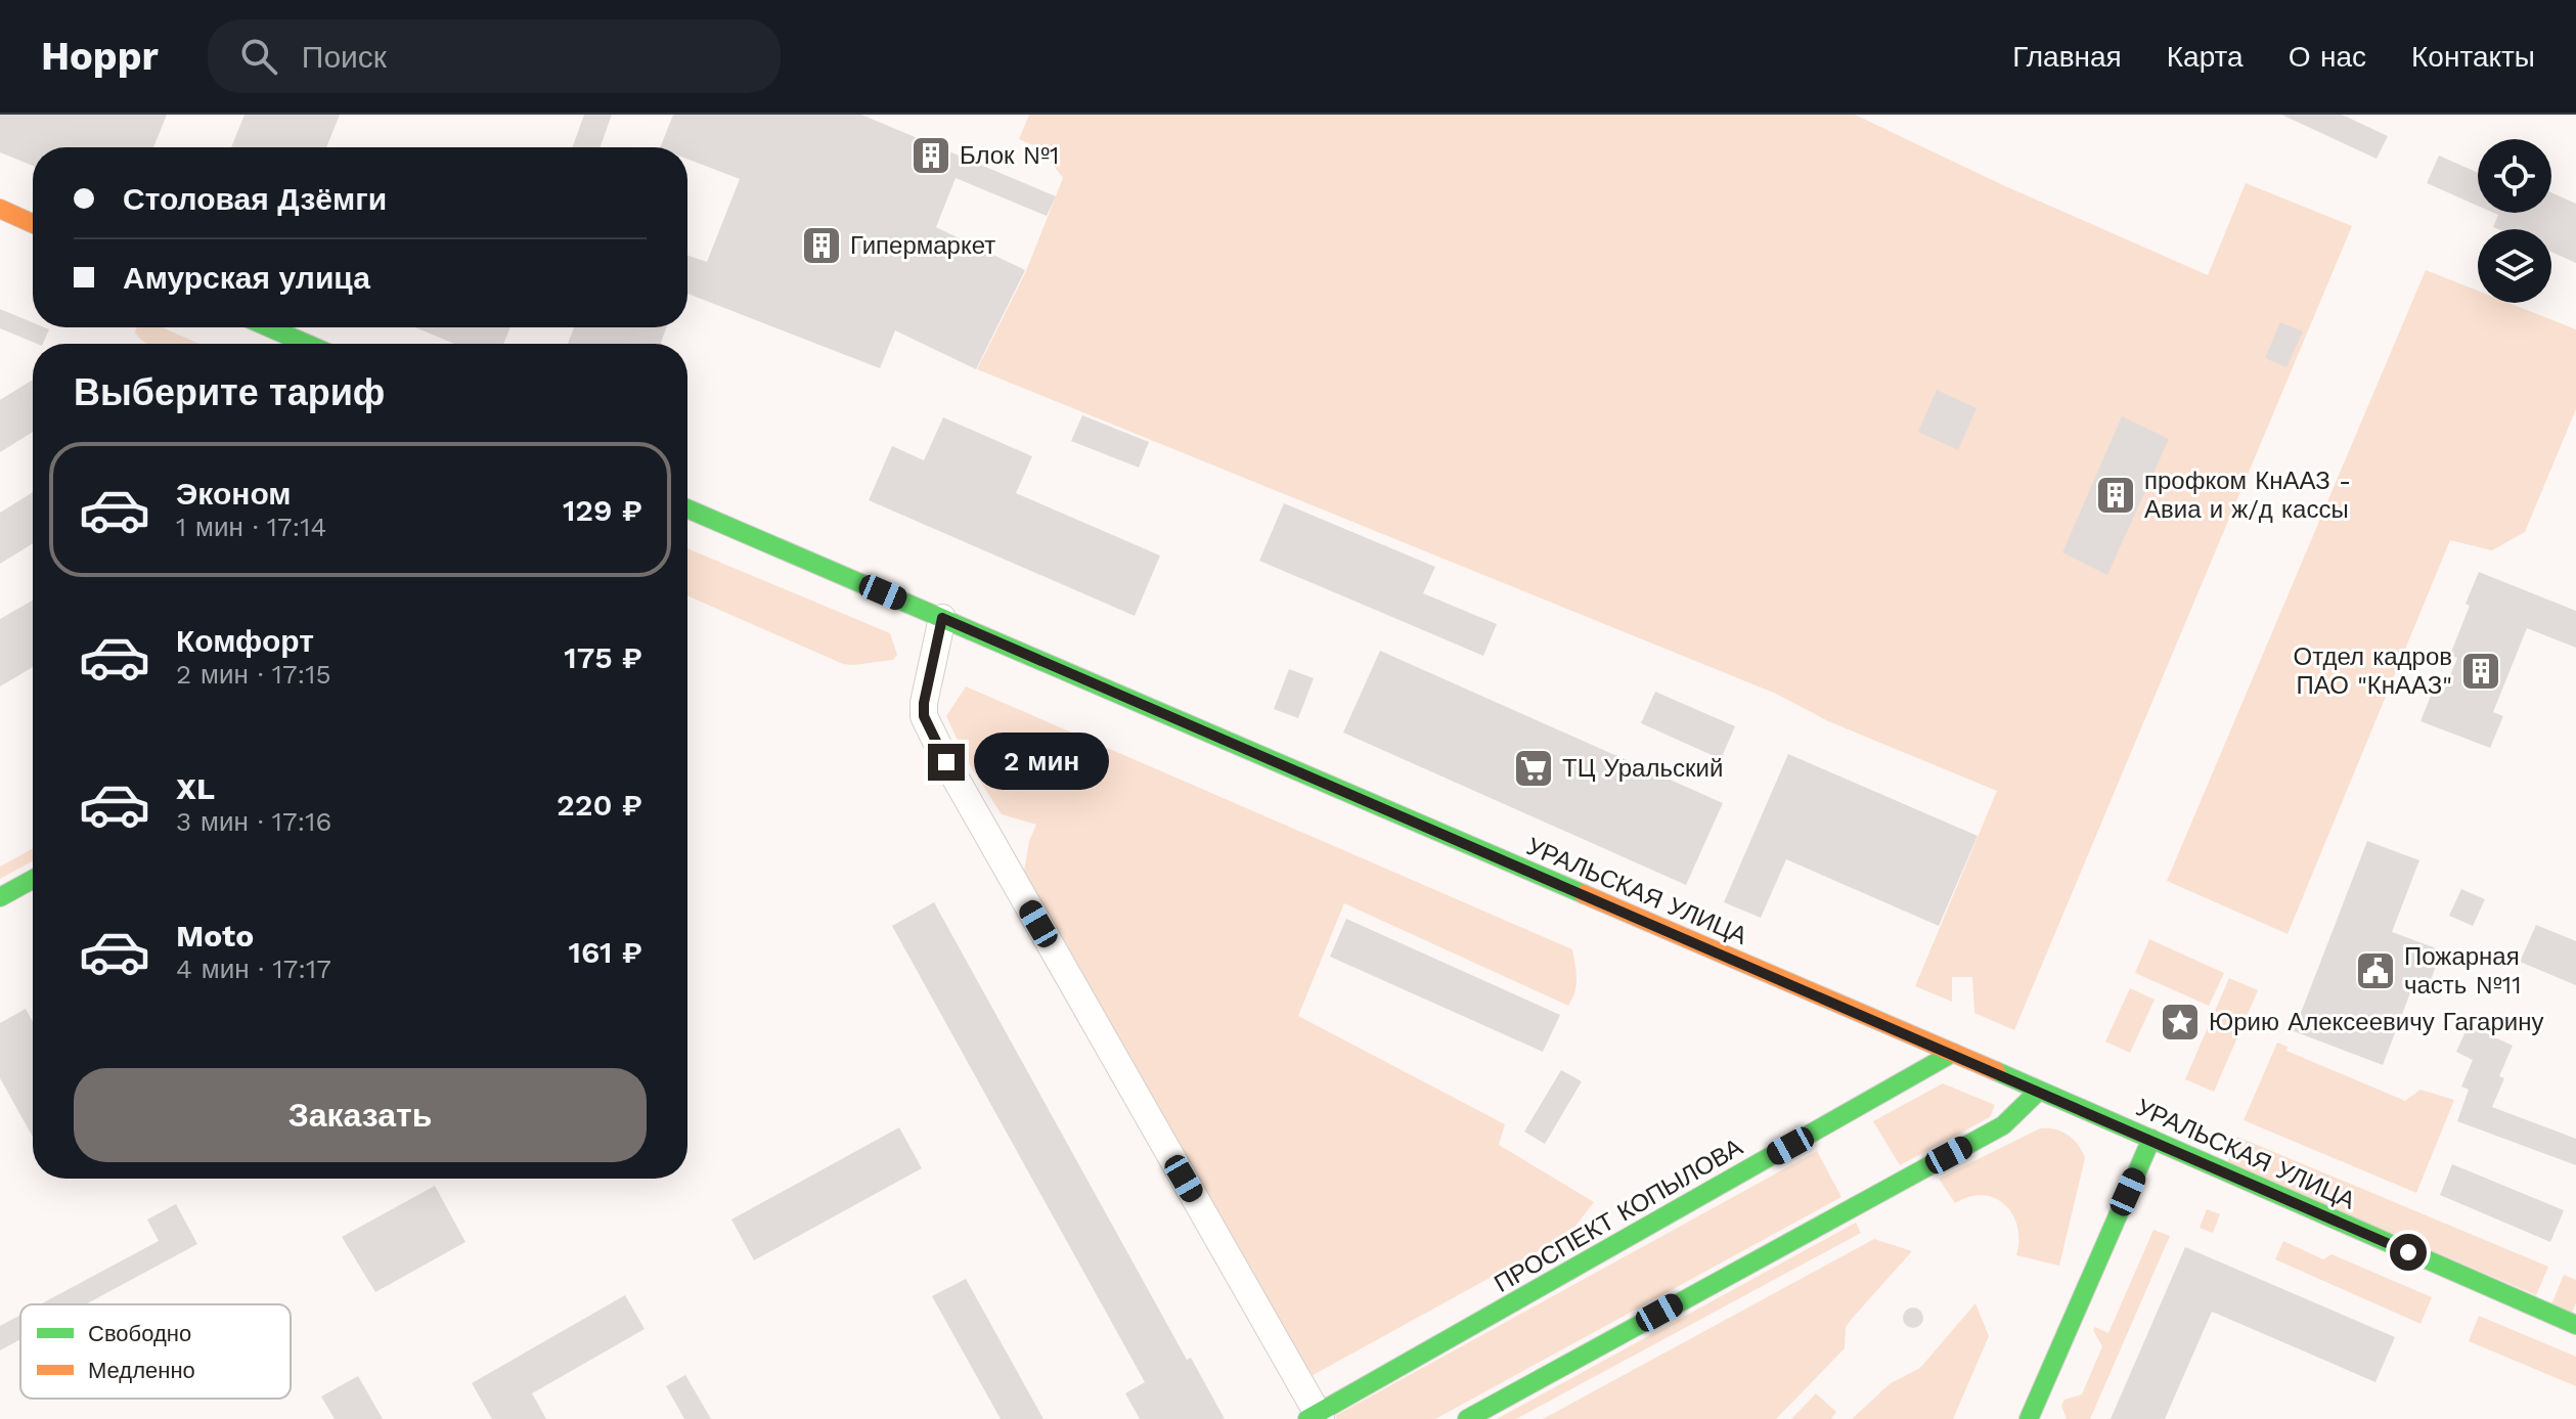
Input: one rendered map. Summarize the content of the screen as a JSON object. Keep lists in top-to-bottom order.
{
  "streets": {
    "street": ["УРАЛЬСКАЯ УЛИЦА", "ПРОСПЕКТ КОПЫЛОВА"]
  },
  "crossings": [
    ["УРАЛЬСКАЯ УЛИЦА", "ПРОСПЕКТ КОПЫЛОВА"]
  ],
  "places": {
    "building": [
      "Блок №1",
      "Гипермаркет",
      "профком КнААЗ - Авиа и ж/д кассы",
      "Отдел кадров ПАО \"КнААЗ\""
    ],
    "supermarket": ["ТЦ Уральский"],
    "public building": ["Пожарная часть №11"],
    "place": ["Юрию Алексеевичу Гагарину"]
  },
  "legend": ["Свободно", "Медленно"],
  "page": {
    "header": "Hoppr",
    "search": "Поиск",
    "nav": [
      "Главная",
      "Карта",
      "О нас",
      "Контакты"
    ],
    "banner": ["Столовая Дзёмги", "Амурская улица"],
    "heading": "Выберите тариф",
    "list": [
      {
        "name": "Эконом",
        "note": "1 мин · 17:14",
        "value": "129 ₽"
      },
      {
        "name": "Комфорт",
        "note": "2 мин · 17:15",
        "value": "175 ₽"
      },
      {
        "name": "XL",
        "note": "3 мин · 17:16",
        "value": "220 ₽"
      },
      {
        "name": "Moto",
        "note": "4 мин · 17:17",
        "value": "161 ₽"
      }
    ],
    "bubble": "2 мин",
    "buttons": "Заказать"
  }
}
